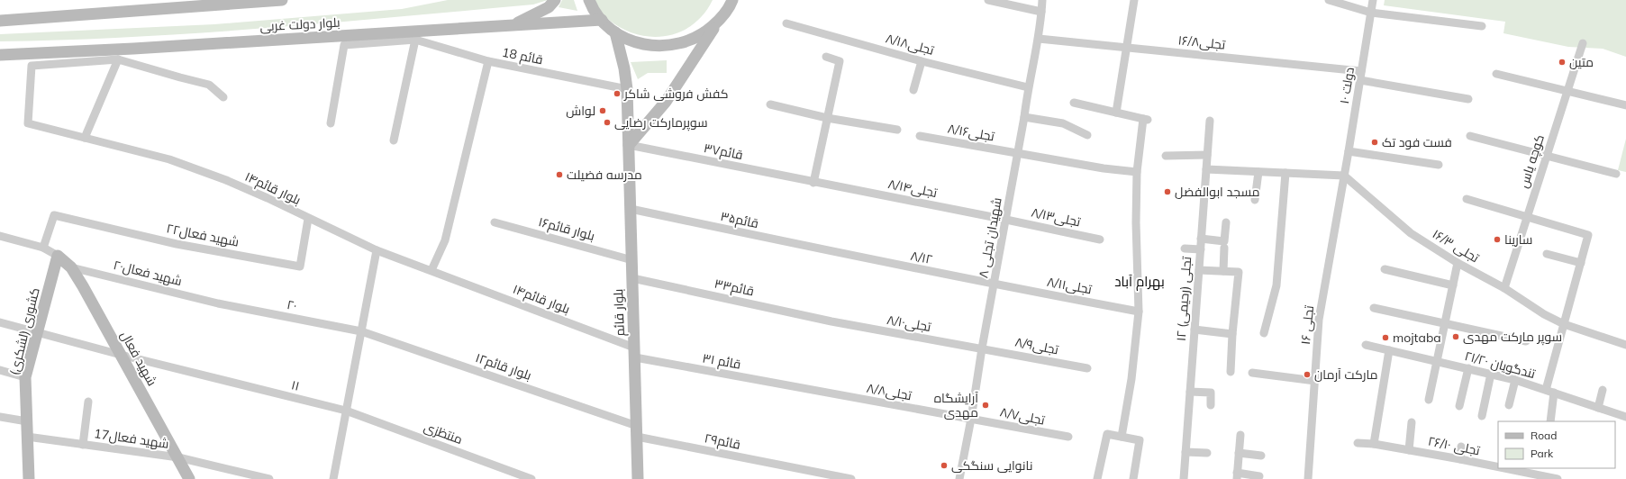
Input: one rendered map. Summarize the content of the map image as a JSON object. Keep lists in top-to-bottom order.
{
  "streets": {
    "main road": [
      "بلوار دولت غربی",
      "بلوار قائم",
      "کشوری (لشکری)",
      "شهید فعال"
    ],
    "street": [
      "تجلی۱۶/۸",
      "تجلی۸/۱۸",
      "18 قائم",
      "۱۰ دولت",
      "تجلی۸/۱۶",
      "قائم۳۷",
      "کوچه یاس",
      "بلوار قائم۱۴",
      "تجلی۸‌/۱۴",
      "تجلی۸/۱۳",
      "قائم۳۵",
      "بلوار قائم۱۶",
      "شهید فعال۲۲",
      "شهیدان تجلی ۸",
      "۱۶/۳ تجلی",
      "۸/۱۲",
      "شهید فعال۲۰",
      "تجلی۸/۱۱",
      "قائم۳۳",
      "۱۲ تجلی (رحیمی)",
      "۲۰",
      "تجلی۸/۱۰",
      "۱۶ تجلی",
      "تجلی۸/۹",
      "قائم ۳۱",
      "۲۱/۲۰ تندگویان",
      "بلوار قائم۱۲",
      "۱۱",
      "تجلی۸/۸",
      "تجلی۸/۷",
      "منتظزی",
      "17شهید فعال",
      "قائم۲۹",
      "۲۶/۱۰ تجلی"
    ]
  },
  "crossings": [
    ["تجلی۱۶/۸", "۱۰ دولت"],
    ["تجلی۱۶/۸", "شهیدان تجلی ۸"],
    ["تجلی۸/۱۸", "شهیدان تجلی ۸"],
    ["18 قائم", "بلوار قائم"],
    ["۱۰ دولت", "۱۶/۳ تجلی"],
    ["۱۰ دولت", "۱۶ تجلی"],
    ["تجلی۸/۱۶", "شهیدان تجلی ۸"],
    ["قائم۳۷", "تجلی۸‌/۱۴"],
    ["قائم۳۷", "بلوار قائم"],
    ["کوچه یاس", "۱۶/۳ تجلی"],
    ["بلوار قائم۱۴", "شهید فعال۲۲"],
    ["بلوار قائم۱۴", "بلوار قائم"],
    ["بلوار قائم۱۴", "قائم ۳۱"],
    ["تجلی۸‌/۱۴", "تجلی۸/۱۳"],
    ["تجلی۸‌/۱۴", "شهیدان تجلی ۸"],
    ["تجلی۸/۱۳", "شهیدان تجلی ۸"],
    ["قائم۳۵", "۸/۱۲"],
    ["قائم۳۵", "بلوار قائم"],
    ["بلوار قائم۱۶", "بلوار قائم"],
    ["شهیدان تجلی ۸", "۸/۱۲"],
    ["شهیدان تجلی ۸", "تجلی۸/۱۱"],
    ["شهیدان تجلی ۸", "تجلی۸/۱۰"],
    ["شهیدان تجلی ۸", "تجلی۸/۹"],
    ["شهیدان تجلی ۸", "تجلی۸/۸"],
    ["شهیدان تجلی ۸", "تجلی۸/۷"],
    ["۱۶/۳ تجلی", "۱۶ تجلی"],
    ["۸/۱۲", "تجلی۸/۱۱"],
    ["شهید فعال۲۰", "۲۰"],
    ["شهید فعال۲۰", "شهید فعال"],
    ["قائم۳۳", "بلوار قائم"],
    ["قائم۳۳", "تجلی۸/۱۰"],
    ["۲۰", "بلوار قائم۱۲"],
    ["بلوار قائم", "قائم ۳۱"],
    ["بلوار قائم", "بلوار قائم۱۲"],
    ["بلوار قائم", "قائم۲۹"],
    ["تجلی۸/۱۰", "تجلی۸/۹"],
    ["کشوری (لشکری)", "شهید فعال"],
    ["کشوری (لشکری)", "۱۱"],
    ["کشوری (لشکری)", "17شهید فعال"],
    ["شهید فعال", "۱۱"],
    ["شهید فعال", "17شهید فعال"],
    ["قائم ۳۱", "تجلی۸/۸"],
    ["بلوار قائم۱۲", "قائم۲۹"],
    ["۱۱", "منتظزی"],
    ["تجلی۸/۸", "تجلی۸/۷"]
  ],
  "districts": ["بهرام آباد"],
  "places": [
    "متین",
    "کفش فروشی شاکر",
    "لواش",
    "سوپرمارکت رضایی",
    "فست فود تک",
    "مدرسه فضیلت",
    "مسجد ابوالفضل",
    "سارینا",
    "سوپر مارکت مهدی",
    "mojtaba",
    "مارکت آرمان",
    "آرایشگاه مهدی",
    "نانوایی سنگکی"
  ],
  "legend": ["Road", "Park"]
}
